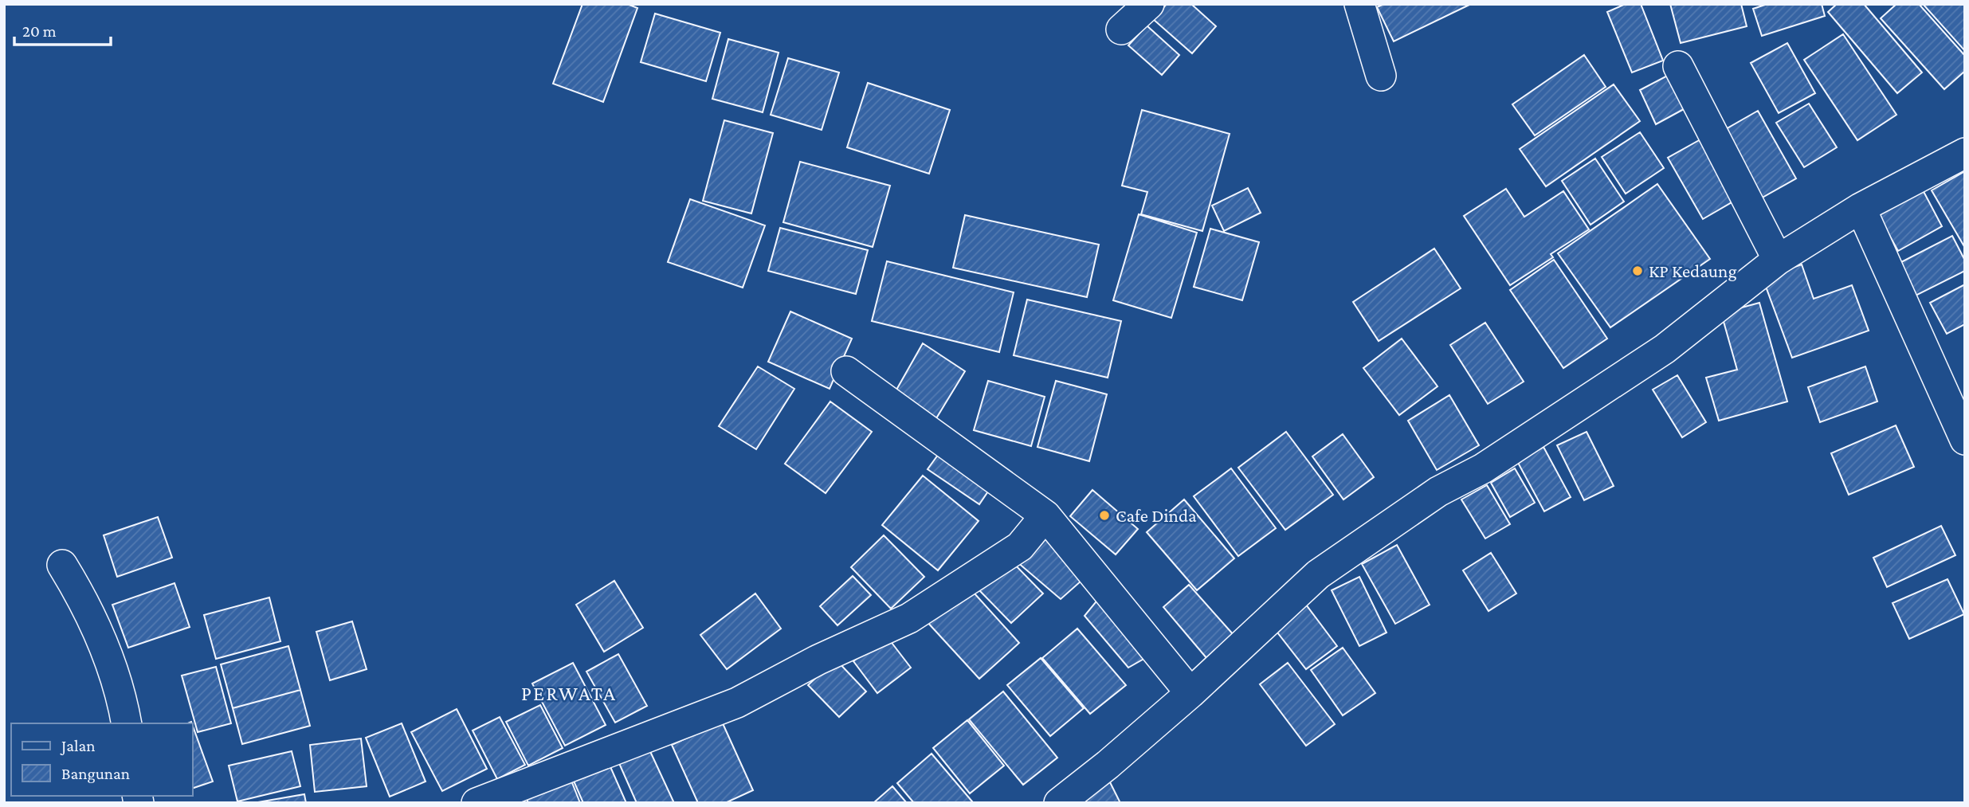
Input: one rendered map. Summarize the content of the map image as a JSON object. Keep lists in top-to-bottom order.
{
  "districts": ["PERWATA"],
  "places": ["KP Kedaung", "Cafe Dinda"],
  "legend": ["Jalan", "Bangunan"],
  "scale_bar": "20 m"
}
